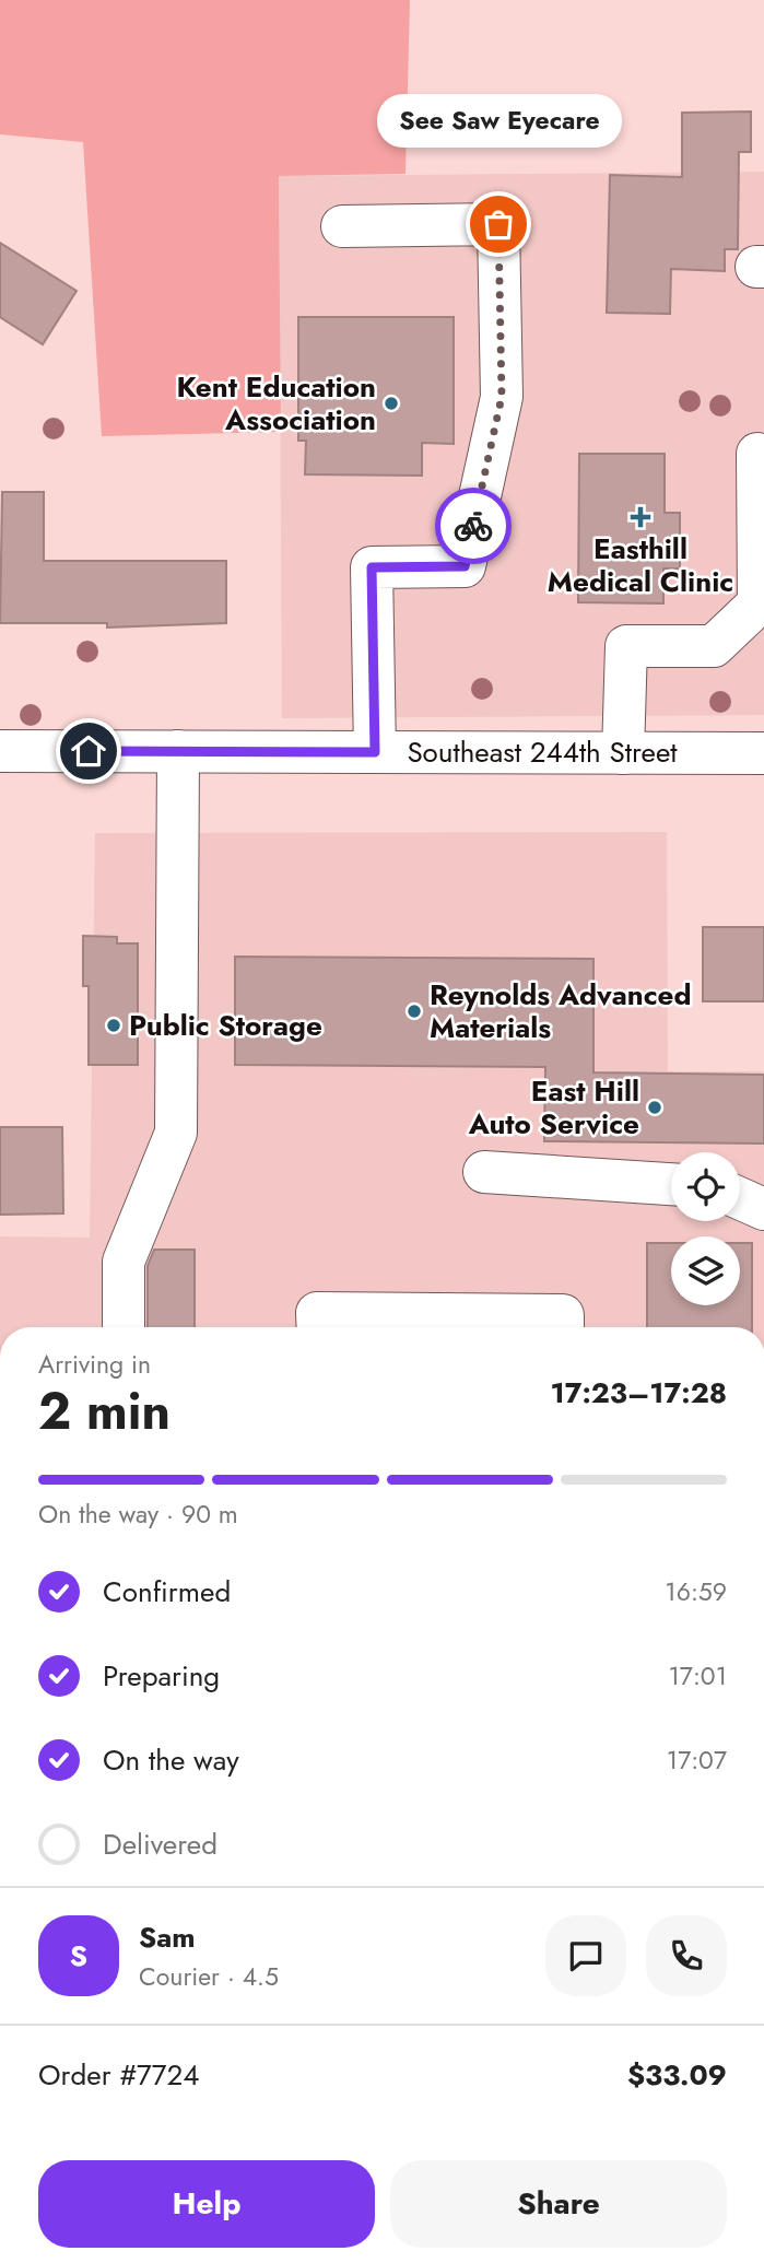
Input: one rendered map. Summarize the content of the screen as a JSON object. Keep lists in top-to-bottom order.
{
  "streets": {
    "street": ["Southeast 244th Street"]
  },
  "places": {
    "other": [
      "See Saw Eyecare",
      "Kent Education Association",
      "Reynolds Advanced Materials",
      "Public Storage",
      "East Hill Auto Service"
    ],
    "health": ["Easthill Medical Clinic"]
  },
  "page": {
    "bubble": "See Saw Eyecare",
    "heading": ["2 min", "Arriving in", "17:23–17:28"],
    "panel": [
      "Sam",
      "Courier · 4.5",
      "Order #7724",
      "$33.09"
    ],
    "bar": "On the way · 90 m",
    "list": [
      ["Confirmed", "16:59"],
      ["Preparing", "17:01"],
      ["On the way", "17:07"],
      "Delivered"
    ],
    "round": "S",
    "buttons": ["Help", "Share"]
  }
}
